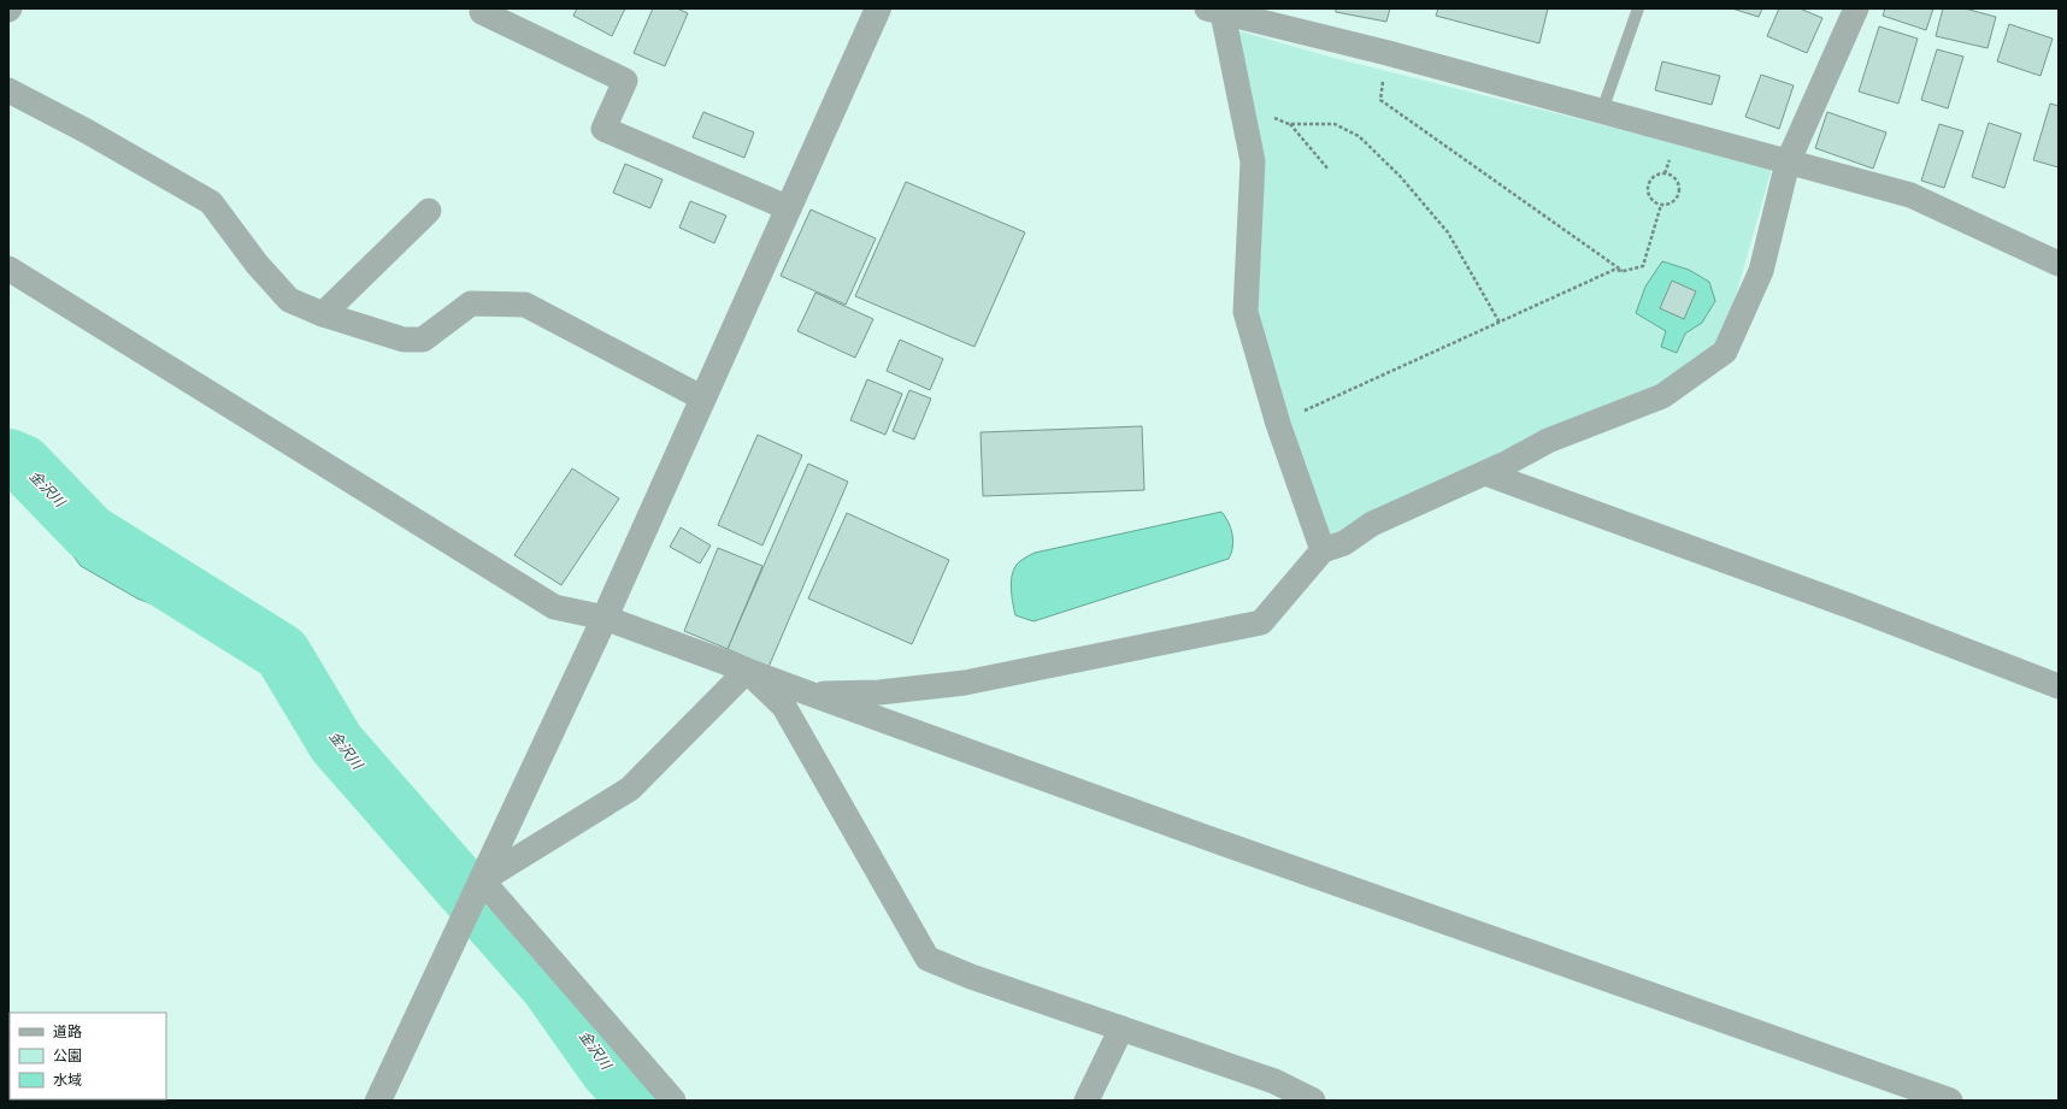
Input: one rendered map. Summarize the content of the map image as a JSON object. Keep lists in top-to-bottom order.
{
  "water": ["金沢川"],
  "legend": ["道路", "公園", "水域"]
}
